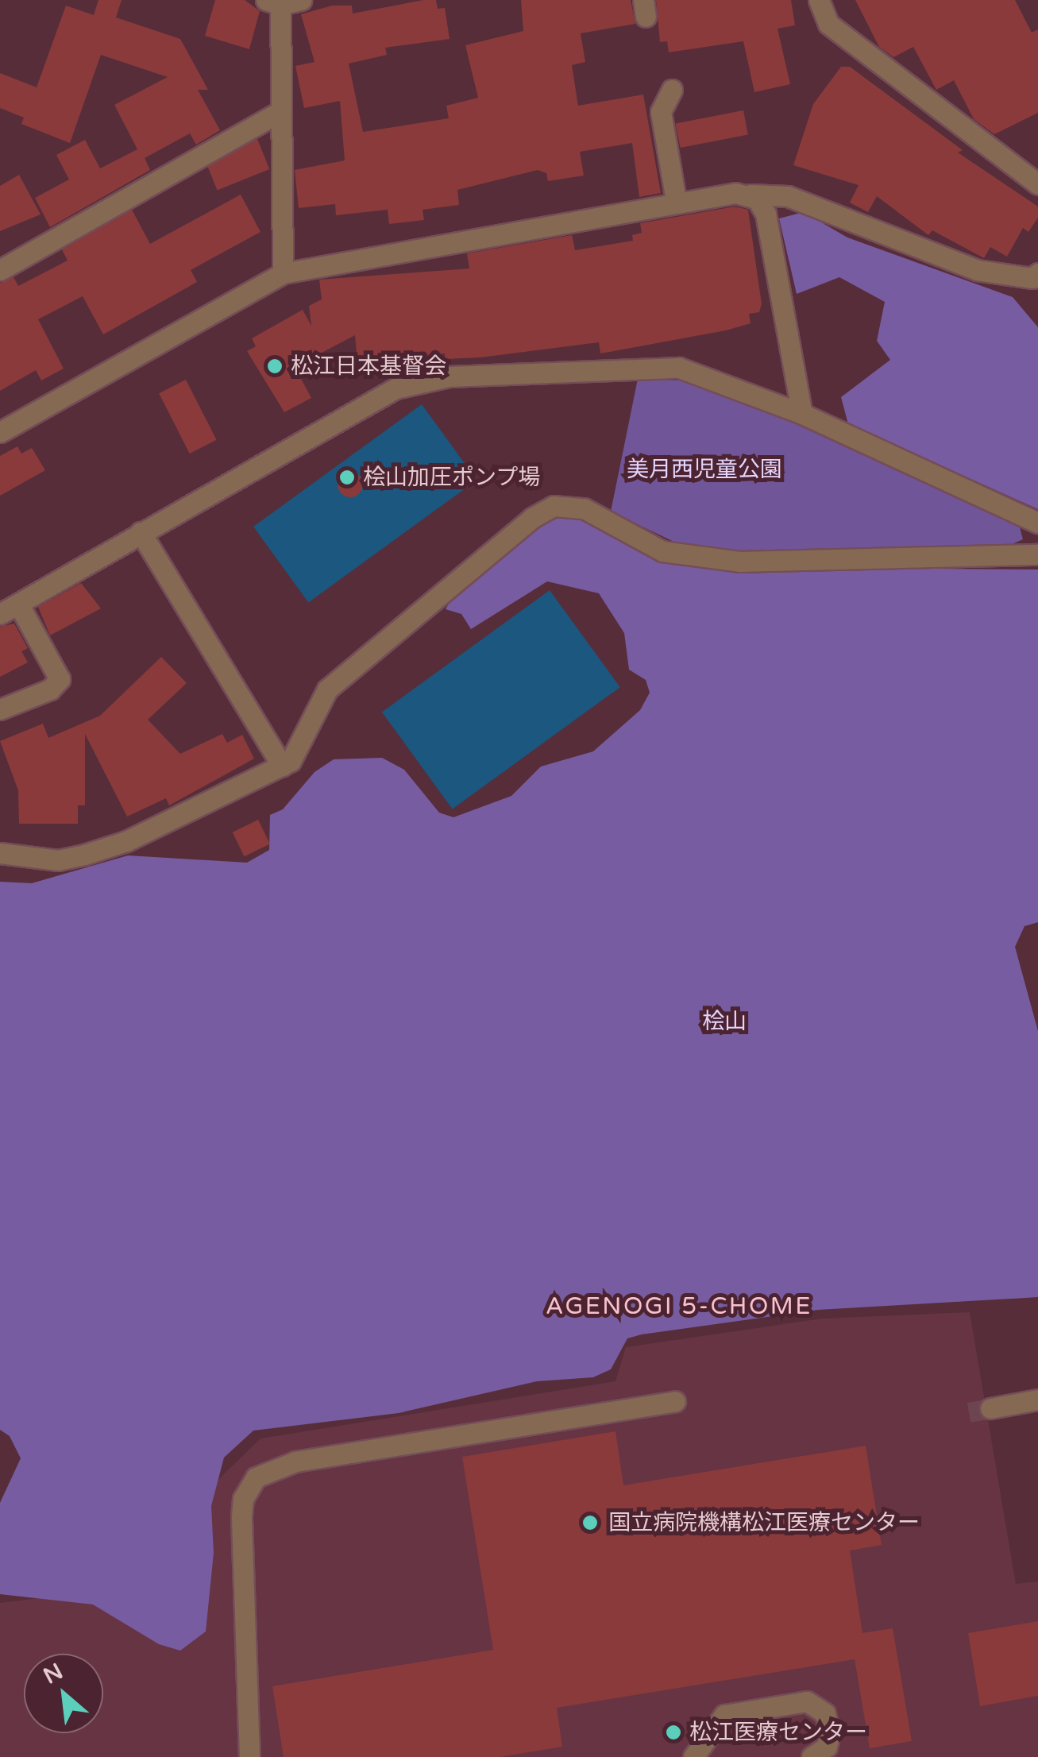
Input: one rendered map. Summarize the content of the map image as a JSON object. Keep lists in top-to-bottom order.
{
  "districts": ["AGENOGI 5-CHOME"],
  "parks": ["美月西児童公園", "桧山"],
  "places": [
    "松江日本基督会",
    "桧山加圧ポンプ場",
    "国立病院機構松江医療センター",
    "松江医療センター"
  ],
  "north": "top left"
}
